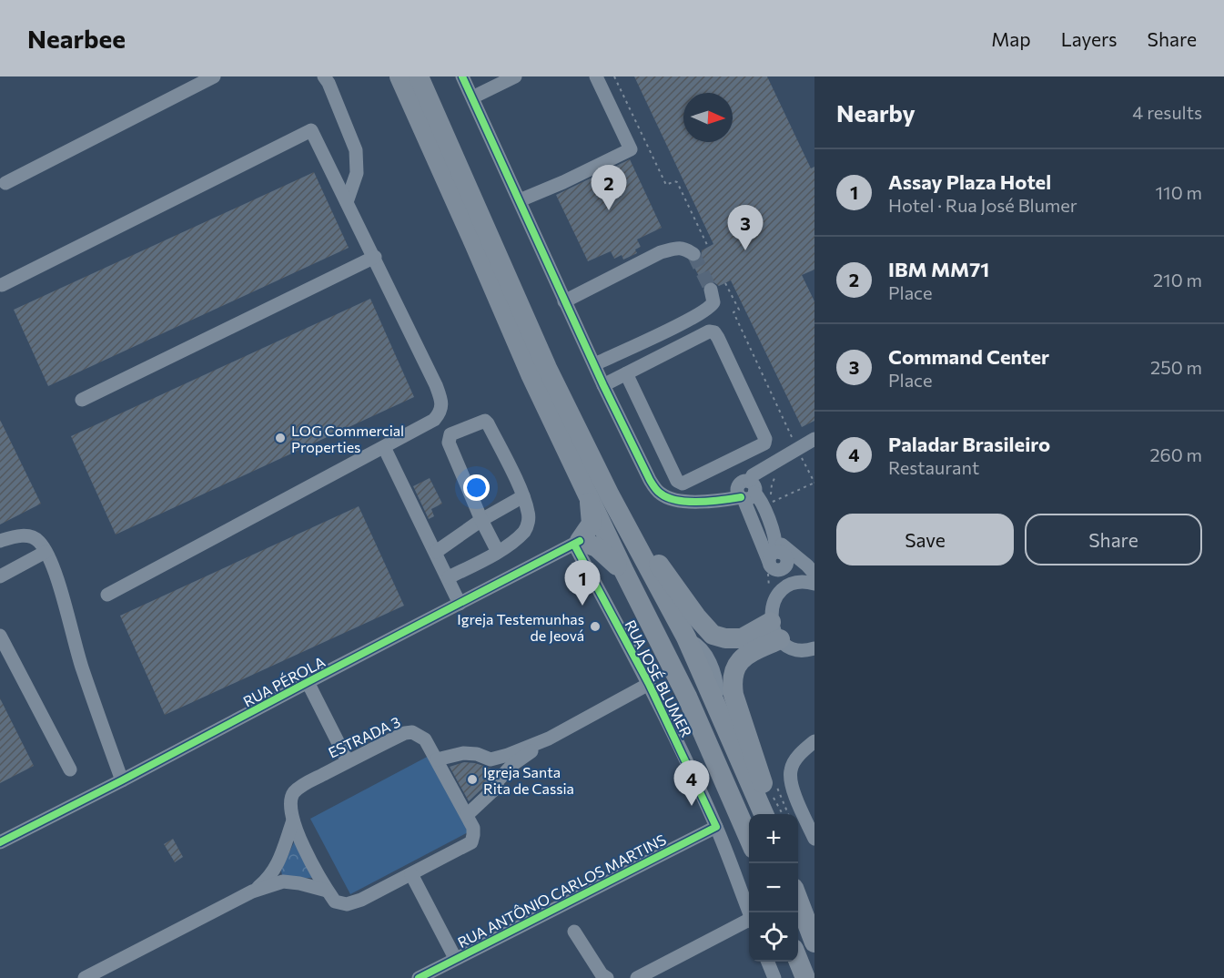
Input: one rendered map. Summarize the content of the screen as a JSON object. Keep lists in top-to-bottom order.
{
  "streets": {
    "street": [
      "RUA JOSÉ BLUMER",
      "RUA PÉROLA",
      "ESTRADA 3",
      "RUA ANTÔNIO CARLOS MARTINS"
    ]
  },
  "crossings": [
    ["RUA JOSÉ BLUMER", "RUA PÉROLA"],
    ["RUA JOSÉ BLUMER", "RUA ANTÔNIO CARLOS MARTINS"]
  ],
  "places": ["LOG Commercial Properties", "Igreja Testemunhas de Jeová", "Igreja Santa Rita de Cassia"],
  "north": "right",
  "page": {
    "header": "Nearbee",
    "nav": ["Map", "Layers", "Share"],
    "heading": ["Nearby", "4 results"],
    "list": [
      {
        "mark": "1",
        "name": "Assay Plaza Hotel",
        "note": "Hotel · Rua José Blumer",
        "value": "110 m"
      },
      {
        "mark": "2",
        "name": "IBM MM71",
        "note": "Place",
        "value": "210 m"
      },
      {
        "mark": "3",
        "name": "Command Center",
        "note": "Place",
        "value": "250 m"
      },
      {
        "mark": "4",
        "name": "Paladar Brasileiro",
        "note": "Restaurant",
        "value": "260 m"
      }
    ],
    "pins": [
      "2",
      "3",
      "1",
      "4"
    ],
    "buttons": ["Save", "Share"],
    "map_buttons": ["+", "−"]
  }
}
